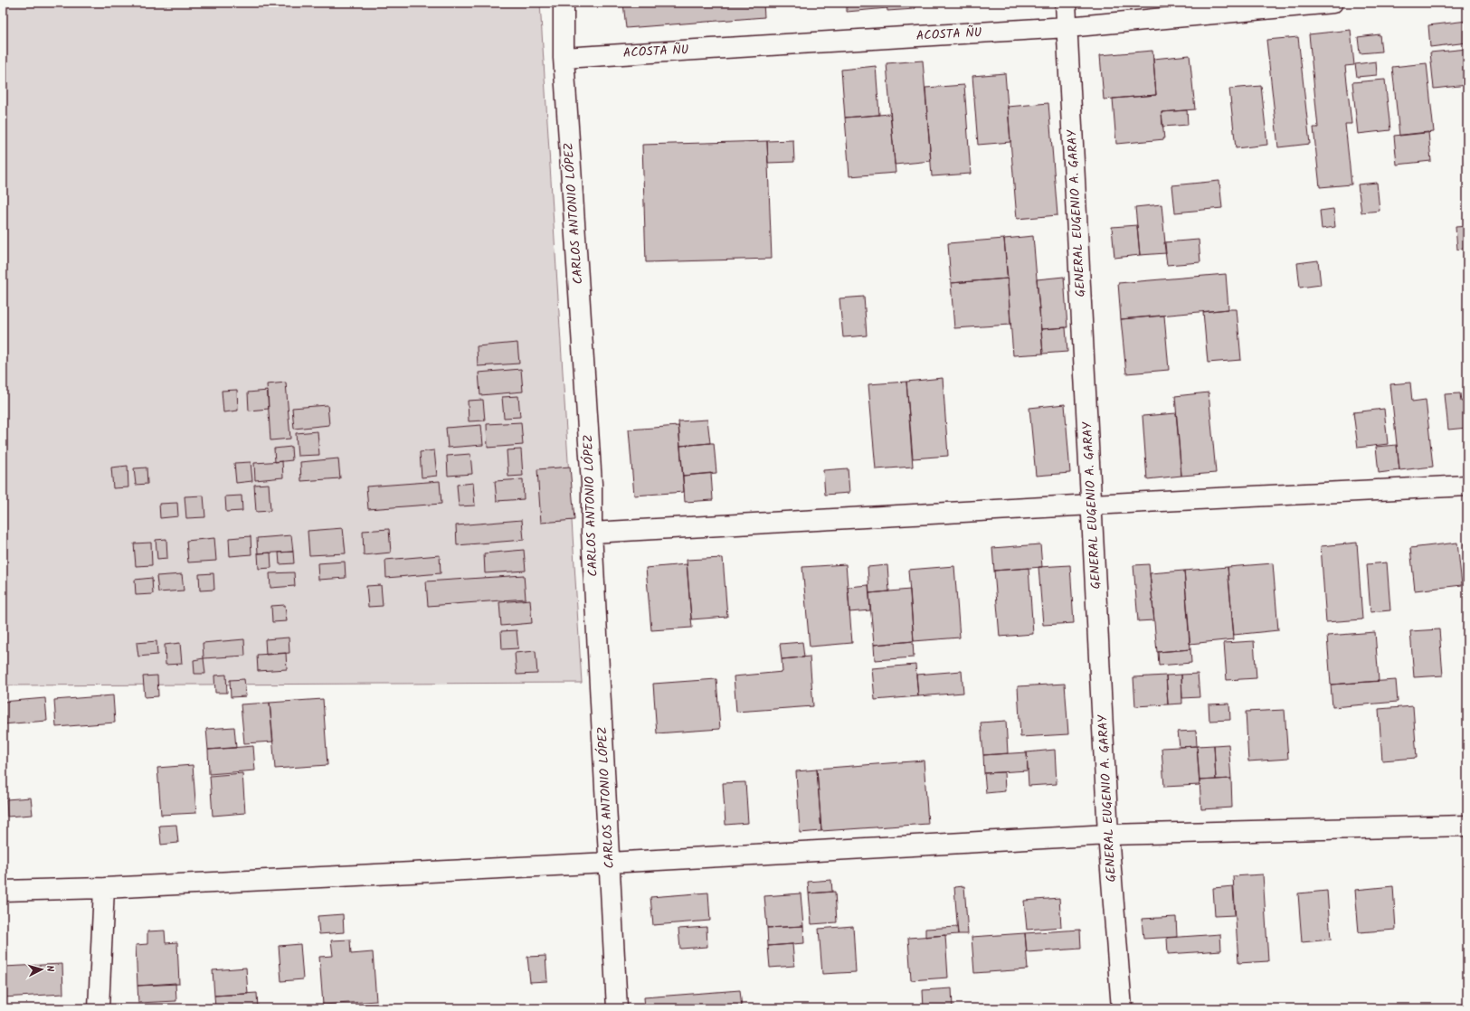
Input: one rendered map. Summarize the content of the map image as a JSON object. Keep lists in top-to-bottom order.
{
  "streets": {
    "street": ["ACOSTA ÑU", "CARLOS ANTONIO LÓPEZ", "GENERAL EUGENIO A. GARAY"]
  },
  "crossings": [
    ["ACOSTA ÑU", "CARLOS ANTONIO LÓPEZ"],
    ["ACOSTA ÑU", "GENERAL EUGENIO A. GARAY"]
  ],
  "north": "right"
}
